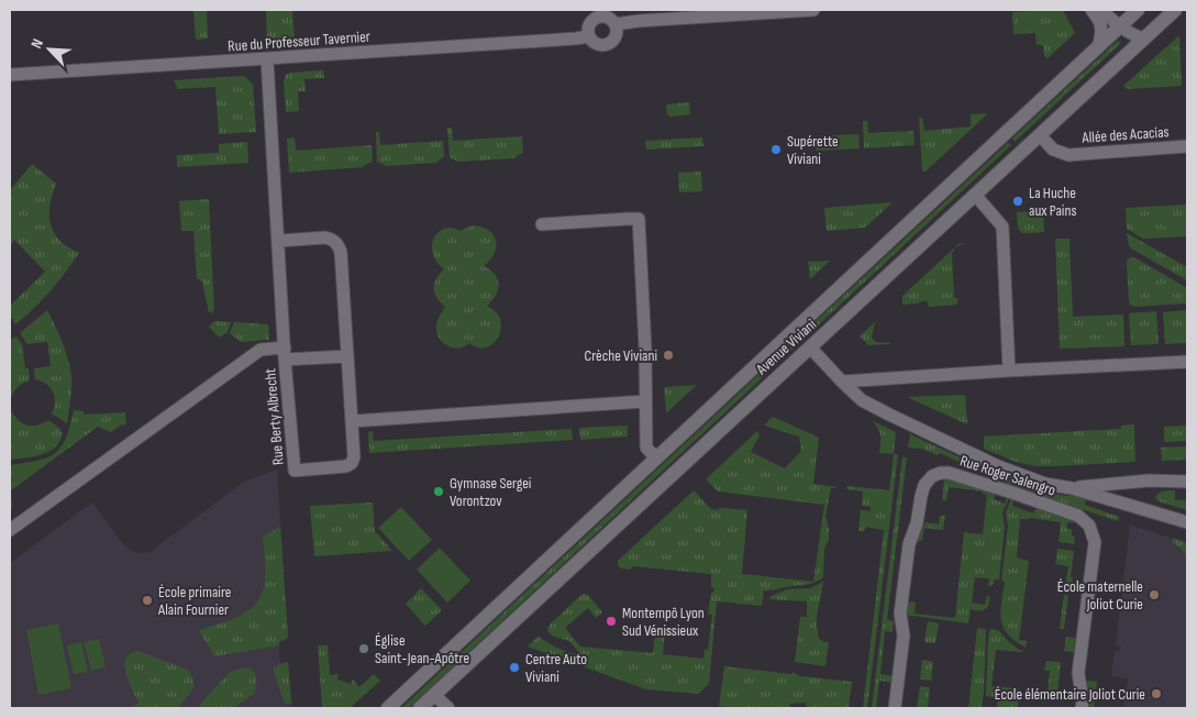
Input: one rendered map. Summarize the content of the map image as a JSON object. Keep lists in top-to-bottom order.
{
  "streets": {
    "street": [
      "Rue du Professeur Tavernier",
      "Allée des Acacias",
      "Avenue Viviani",
      "Rue Berty Albrecht",
      "Rue Roger Salengro"
    ]
  },
  "crossings": [
    ["Rue du Professeur Tavernier", "Rue Berty Albrecht"],
    ["Allée des Acacias", "Avenue Viviani"]
  ],
  "places": [
    "Supérette Viviani",
    "La Huche aux Pains",
    "Crèche Viviani",
    "Gymnase Sergei Vorontzov",
    "École maternelle Joliot Curie",
    "École primaire Alain Fournier",
    "Montempô Lyon Sud Vénissieux",
    "Église Saint-Jean-Apôtre",
    "Centre Auto Viviani",
    "École élémentaire Joliot Curie"
  ],
  "north": "top left"
}
